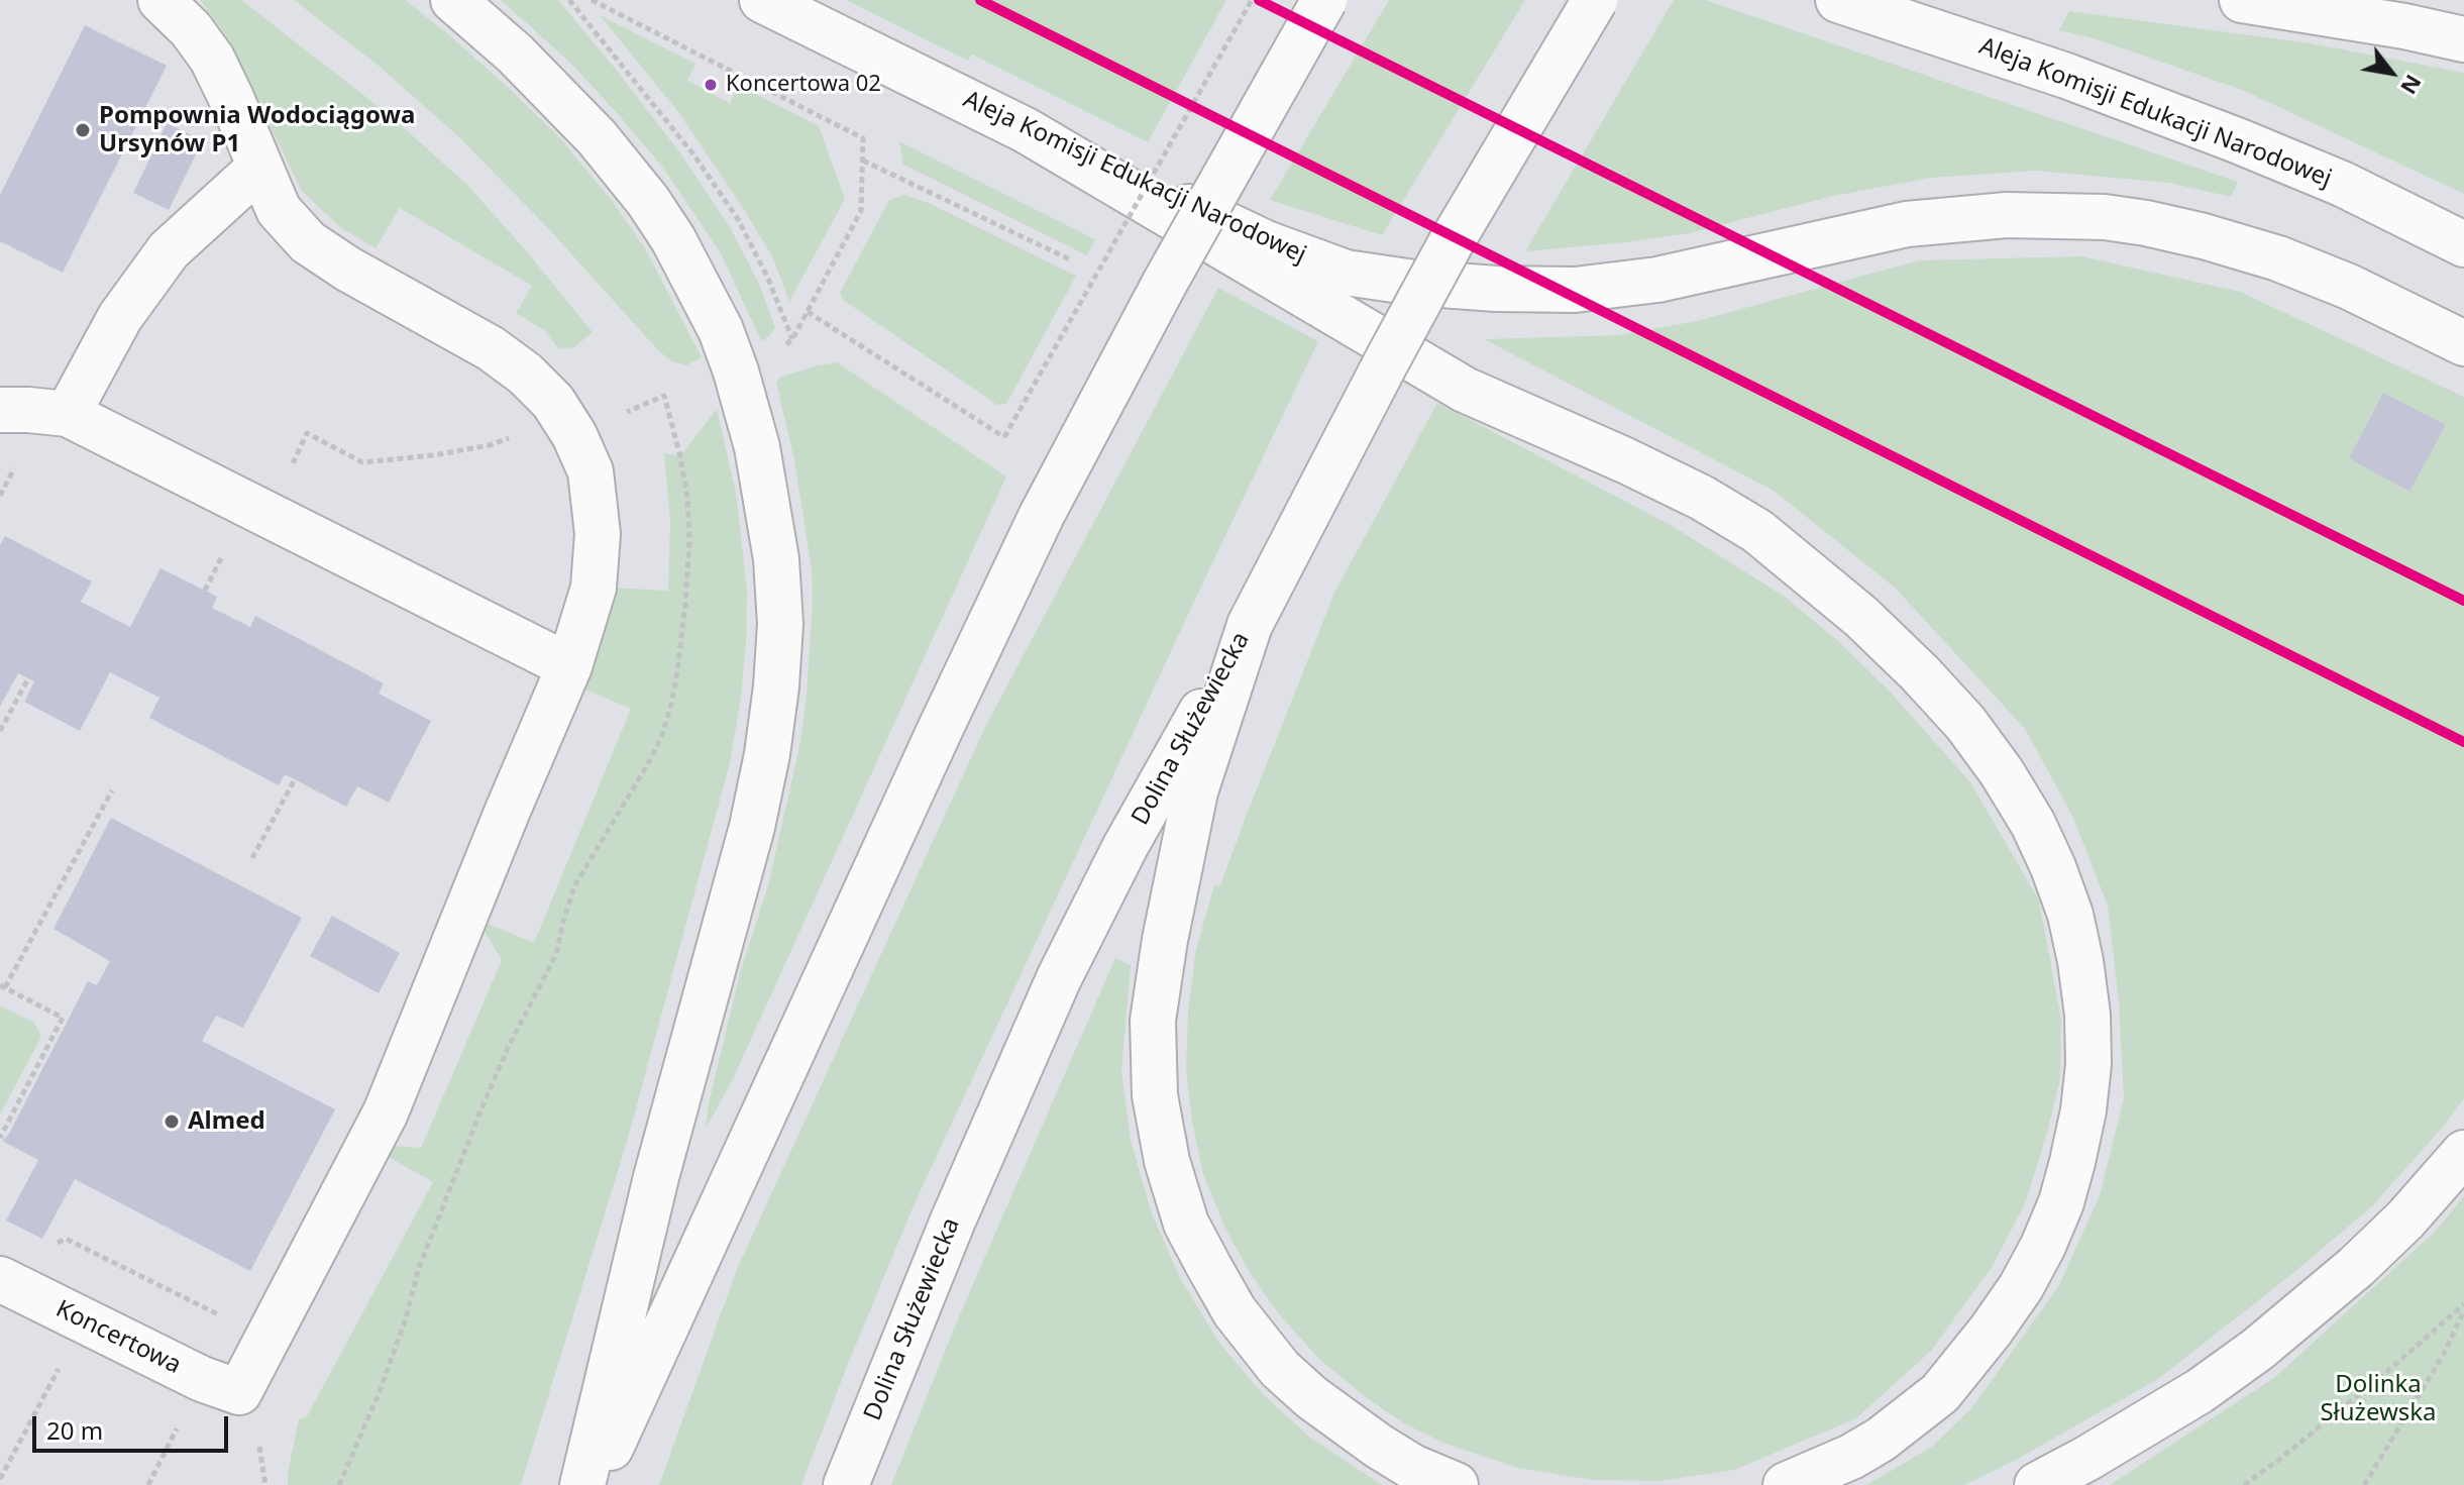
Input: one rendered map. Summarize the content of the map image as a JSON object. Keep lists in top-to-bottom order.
{
  "streets": {
    "main road": ["Aleja Komisji Edukacji Narodowej", "Dolina Służewiecka", "Koncertowa"]
  },
  "parks": ["Dolinka Służewska"],
  "places": ["Koncertowa 02", "Pompownia Wodociągowa Ursynów P1", "Almed"],
  "scale_bar": "20 m",
  "north": "bottom right"
}
